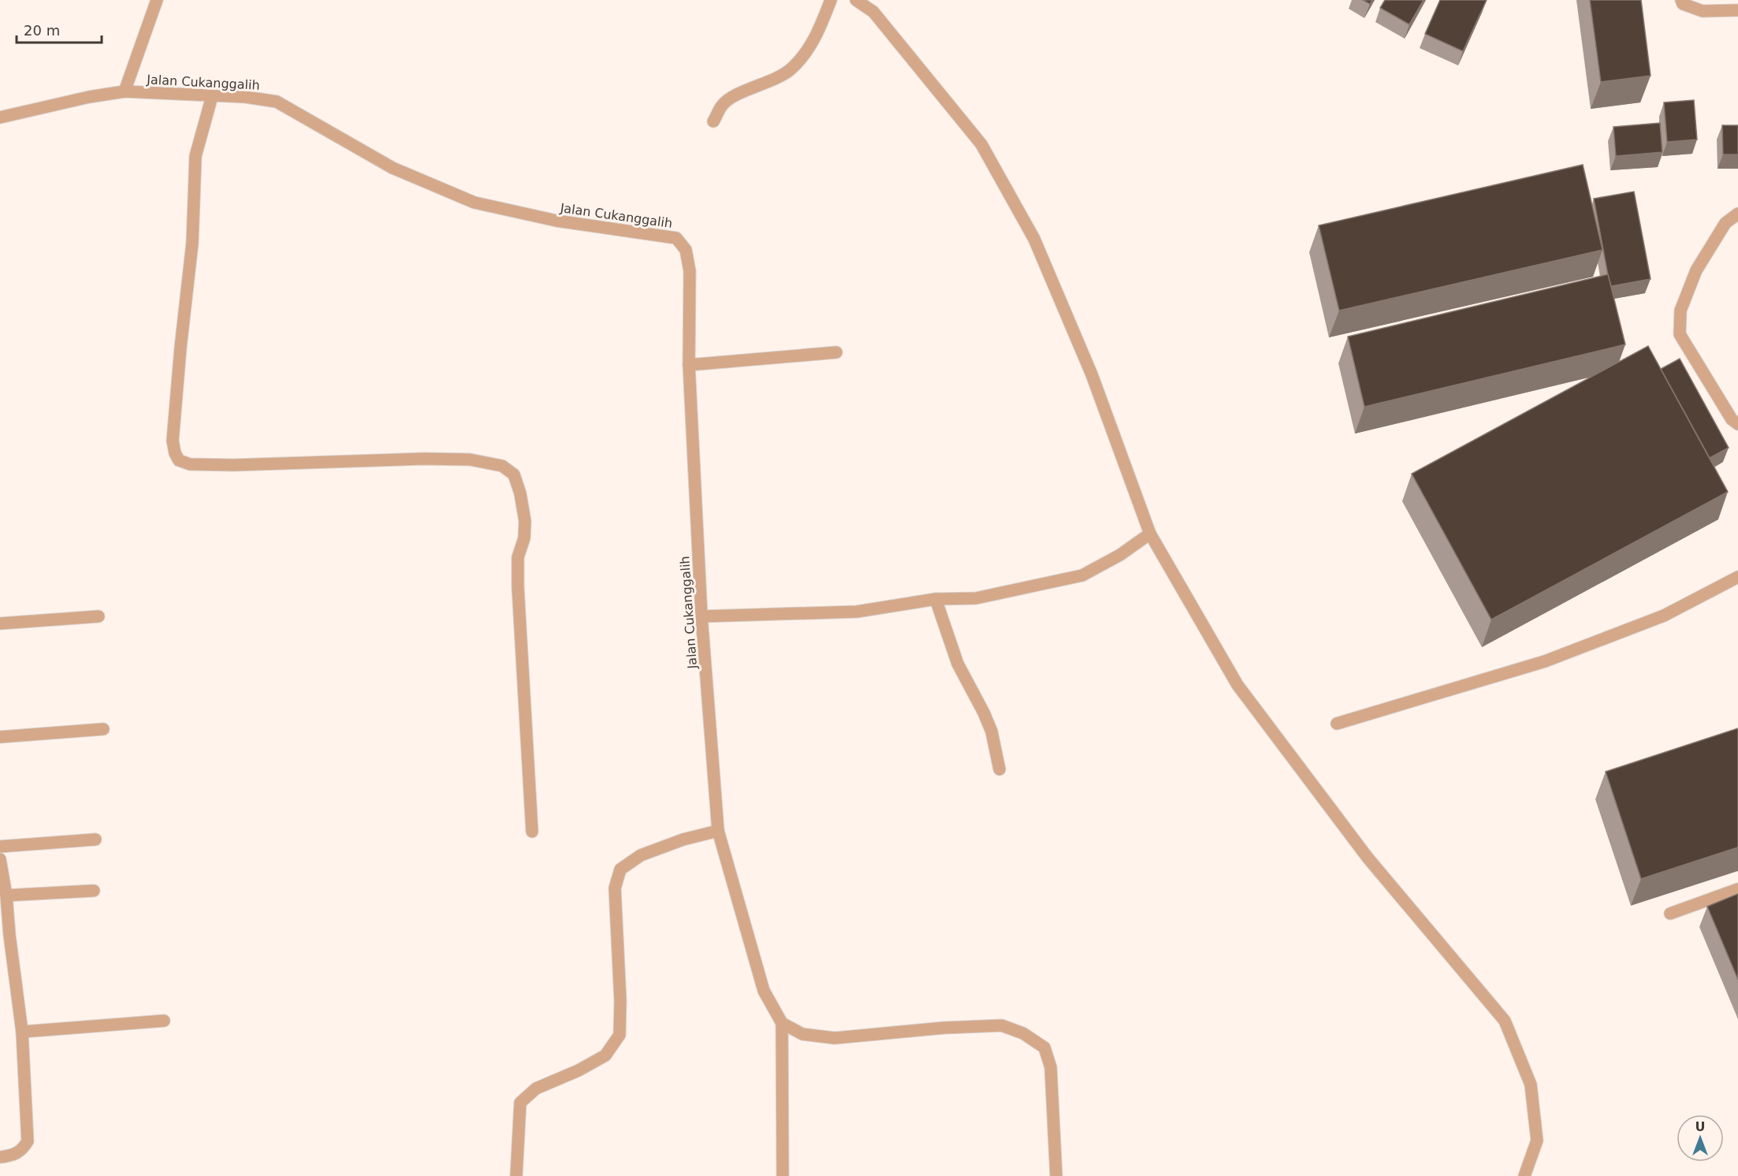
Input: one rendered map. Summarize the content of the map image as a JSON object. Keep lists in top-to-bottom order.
{
  "streets": {
    "street": ["Jalan Cukanggalih"]
  },
  "scale_bar": "20 m",
  "north": "top"
}
